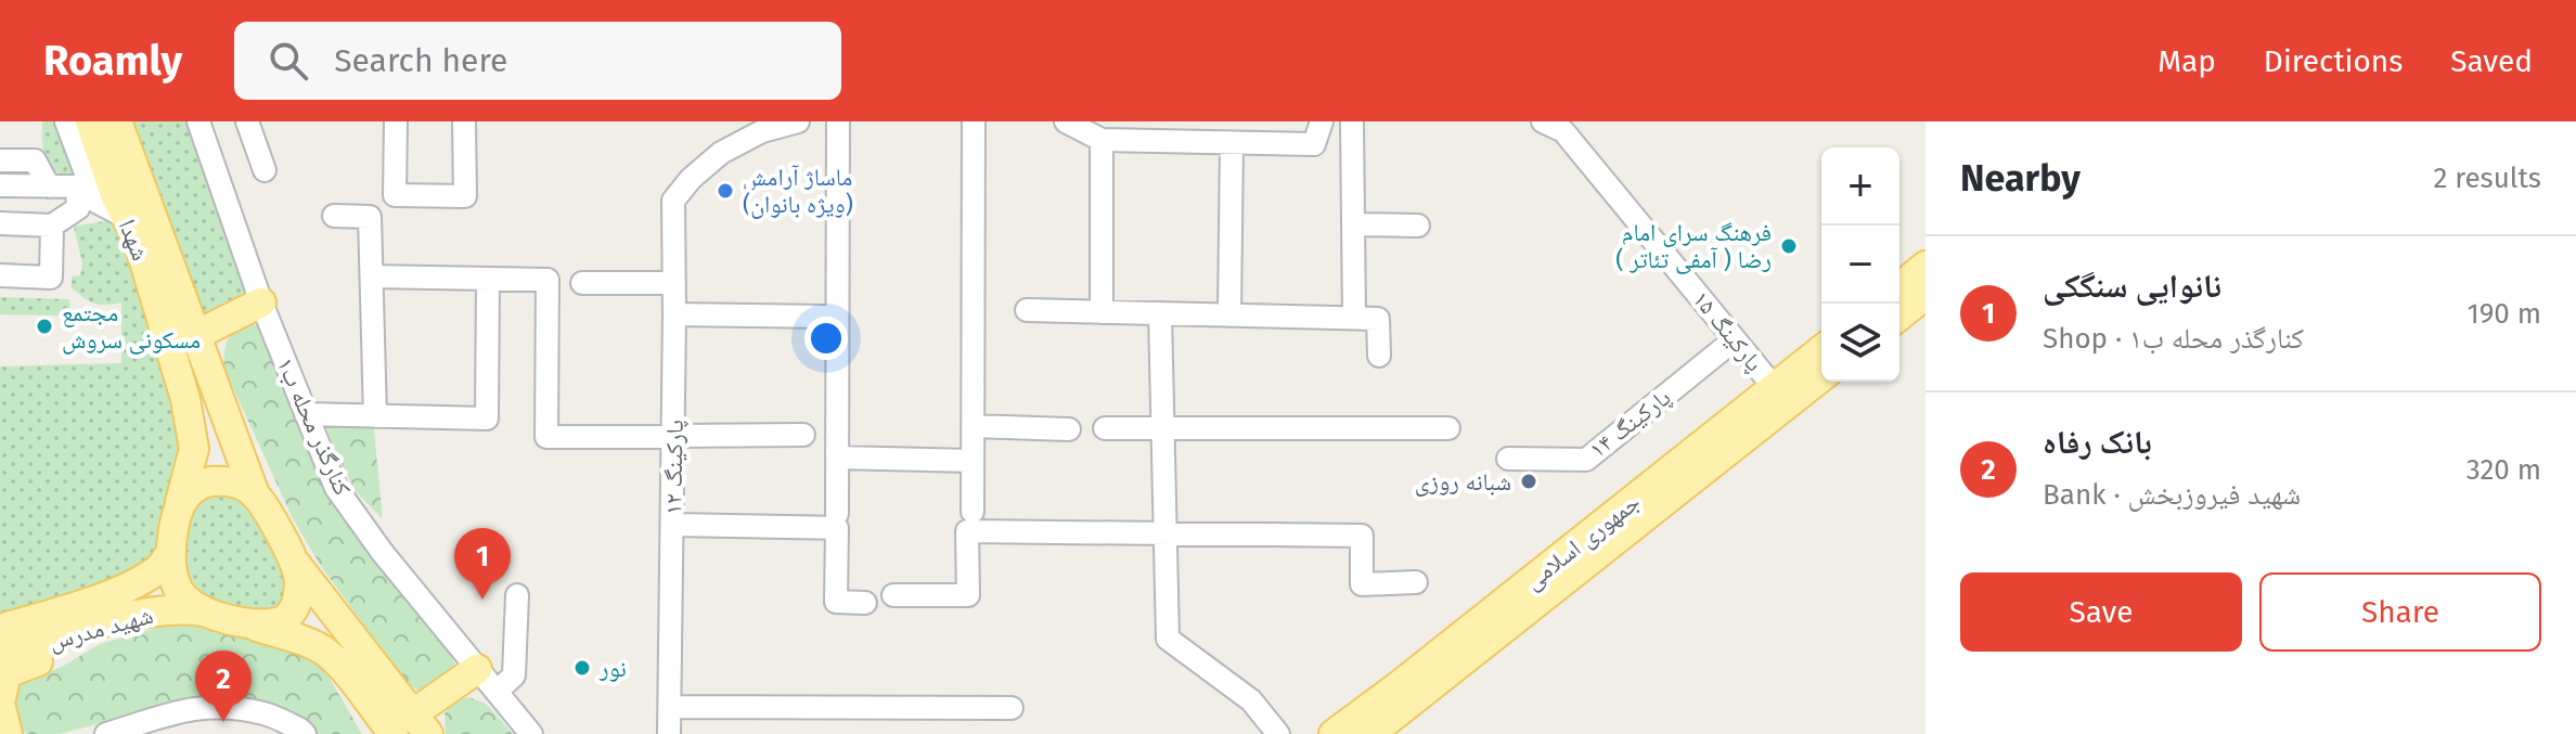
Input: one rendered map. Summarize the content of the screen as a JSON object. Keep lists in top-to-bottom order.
{
  "streets": {
    "main road": ["شهدا", "جمهوری اسلامی", "شهید مدرس"],
    "street": [
      "پارکینگ ۱۵",
      "پارکینگ ۱۴",
      "کنارگذر محله ب۱",
      "پارکینگ ۱۲"
    ]
  },
  "crossings": [
    ["شهدا", "شهید مدرس"],
    ["پارکینگ ۱۵", "پارکینگ ۱۴"],
    ["پارکینگ ۱۵", "جمهوری اسلامی"]
  ],
  "places": [
    "ماساژ آرامش (ویژه بانوان)",
    "فرهنگ سرای امام رضا ( آمفی تئاتر )",
    "مجتمع مسکونی سروش",
    "شبانه روزی",
    "نور"
  ],
  "page": {
    "header": "Roamly",
    "search": "Search here",
    "nav": ["Map", "Directions", "Saved"],
    "heading": ["Nearby", "2 results"],
    "map_buttons": ["+", "−"],
    "list": [
      {
        "mark": "1",
        "name": "نانوایی سنگکی",
        "note": "Shop · کنارگذر محله ب۱",
        "value": "190 m"
      },
      {
        "mark": "2",
        "name": "بانک رفاه",
        "note": "Bank · شهید فیروزبخش",
        "value": "320 m"
      }
    ],
    "pins": ["1", "2"],
    "buttons": ["Save", "Share"]
  }
}
